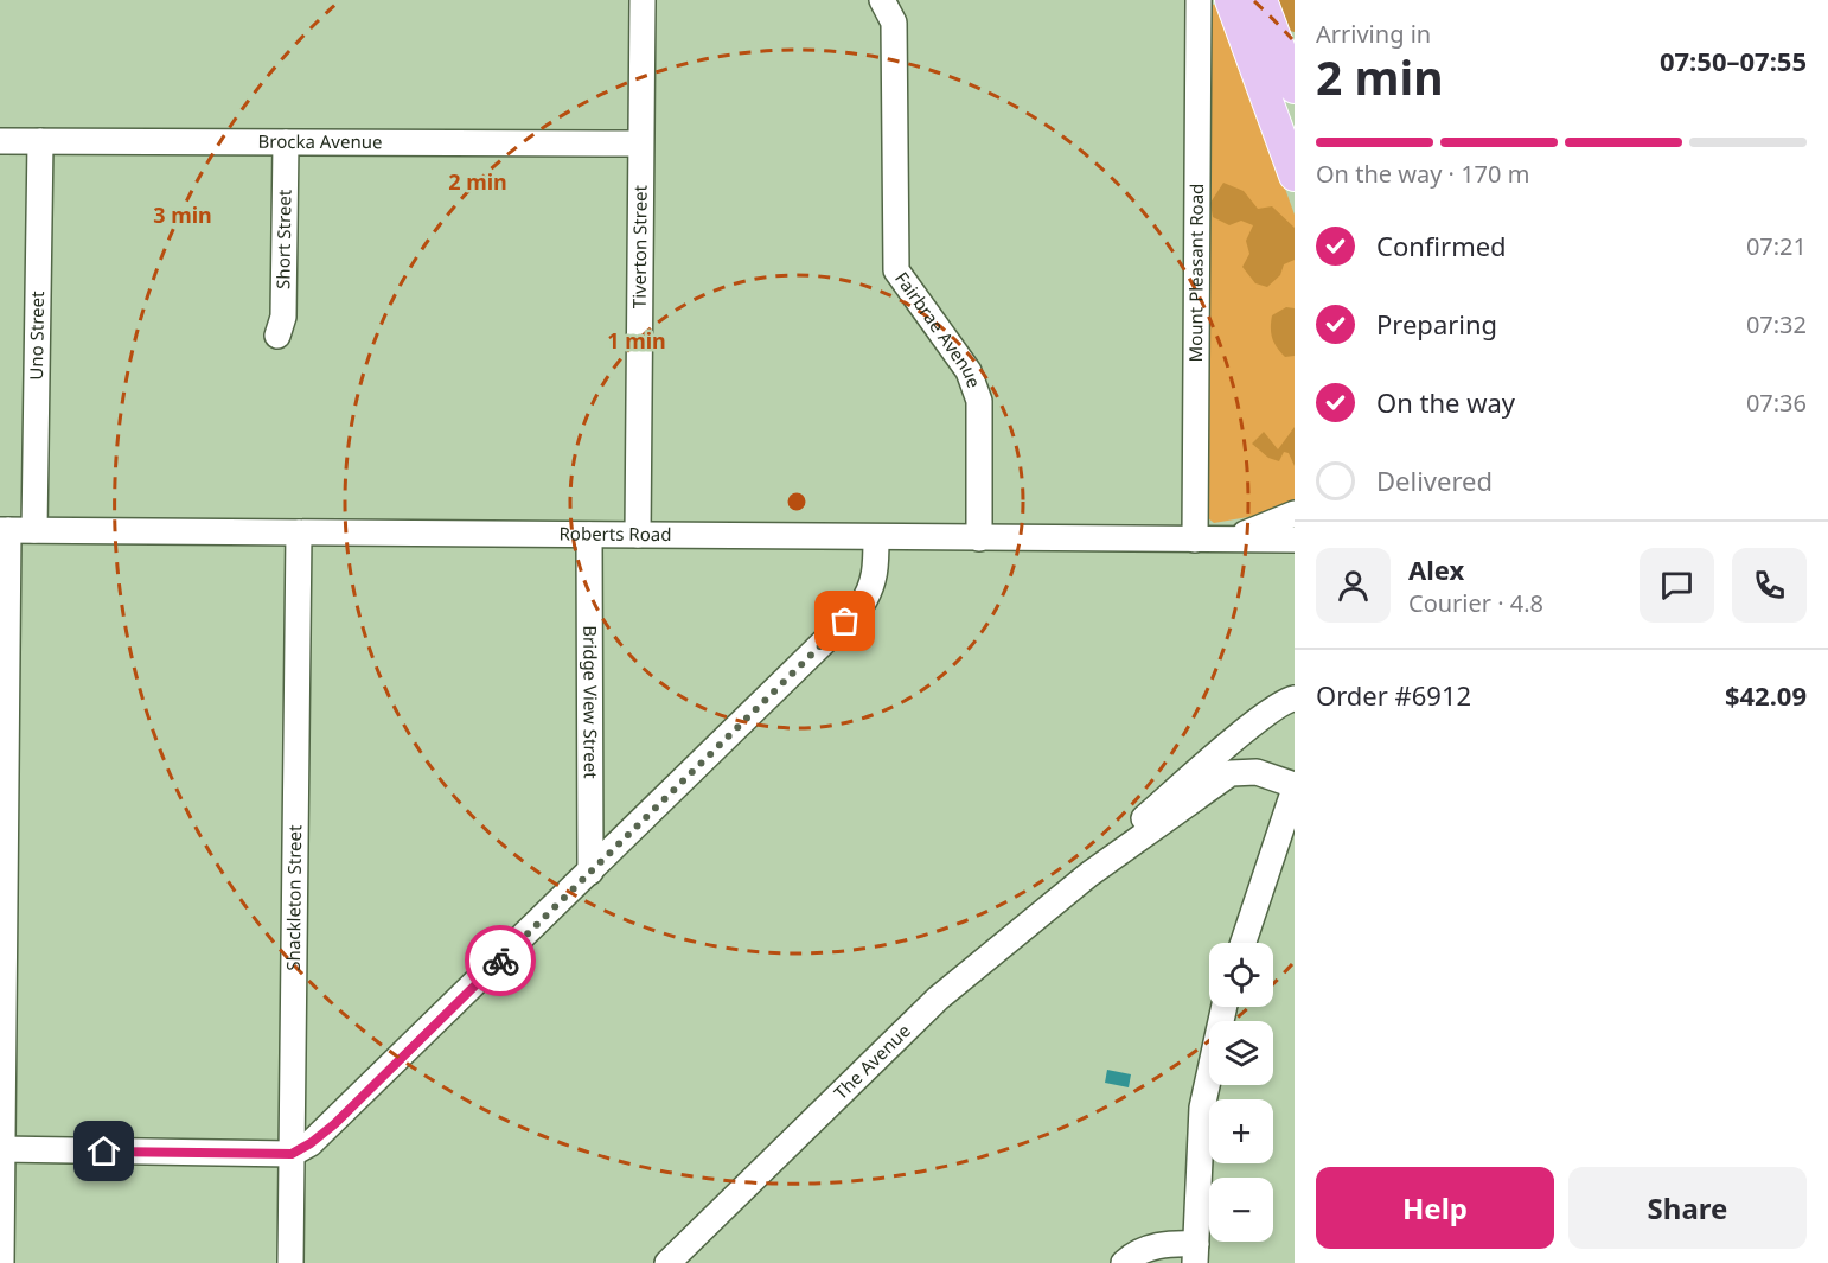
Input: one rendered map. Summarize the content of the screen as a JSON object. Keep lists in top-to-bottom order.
{
  "streets": {
    "street": [
      "Brocka Avenue",
      "Short Street",
      "Tiverton Street",
      "Mount Pleasant Road",
      "Fairbrae Avenue",
      "Uno Street",
      "Roberts Road",
      "Bridge View Street",
      "Shackleton Street",
      "The Avenue"
    ]
  },
  "crossings": [
    ["Brocka Avenue", "Short Street"],
    ["Brocka Avenue", "Tiverton Street"],
    ["Brocka Avenue", "Uno Street"],
    ["Tiverton Street", "Roberts Road"],
    ["Mount Pleasant Road", "Roberts Road"],
    ["Fairbrae Avenue", "Roberts Road"],
    ["Uno Street", "Roberts Road"],
    ["Roberts Road", "Bridge View Street"],
    ["Roberts Road", "Shackleton Street"]
  ],
  "page": {
    "heading": ["2 min", "Arriving in", "07:50–07:55"],
    "panel": [
      "Alex",
      "Courier · 4.8",
      "Order #6912",
      "$42.09"
    ],
    "bar": "On the way · 170 m",
    "list": [
      ["Confirmed", "07:21"],
      ["Preparing", "07:32"],
      ["On the way", "07:36"],
      "Delivered"
    ],
    "map_buttons": ["+", "−"],
    "buttons": ["Help", "Share"]
  },
  "rings": ["2 min", "3 min", "1 min"]
}
